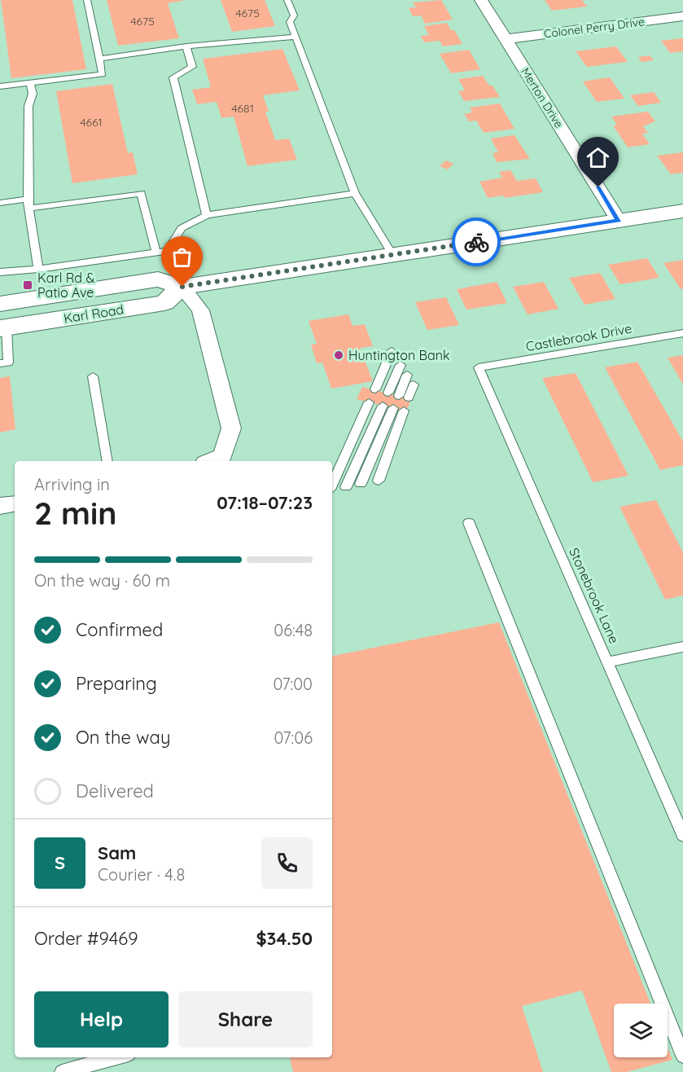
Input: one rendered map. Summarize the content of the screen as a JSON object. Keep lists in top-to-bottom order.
{
  "streets": {
    "main road": ["Karl Road"],
    "street": ["Colonel Perry Drive", "Merton Drive"],
    "lane": ["Castlebrook Drive", "Stonebrook Lane"]
  },
  "crossings": [
    ["Colonel Perry Drive", "Merton Drive"],
    ["Merton Drive", "Karl Road"],
    ["Castlebrook Drive", "Stonebrook Lane"]
  ],
  "places": {
    "transit": ["Karl Rd & Patio Ave"],
    "other": ["Huntington Bank"]
  },
  "house_numbers": [
    "4675",
    "4675",
    "4681",
    "4661"
  ],
  "page": {
    "heading": ["2 min", "Arriving in", "07:18–07:23"],
    "panel": [
      "Sam",
      "Courier · 4.8",
      "Order #9469",
      "$34.50"
    ],
    "bar": "On the way · 60 m",
    "list": [
      ["Confirmed", "06:48"],
      ["Preparing", "07:00"],
      ["On the way", "07:06"],
      "Delivered"
    ],
    "round": "S",
    "buttons": ["Help", "Share"]
  }
}
